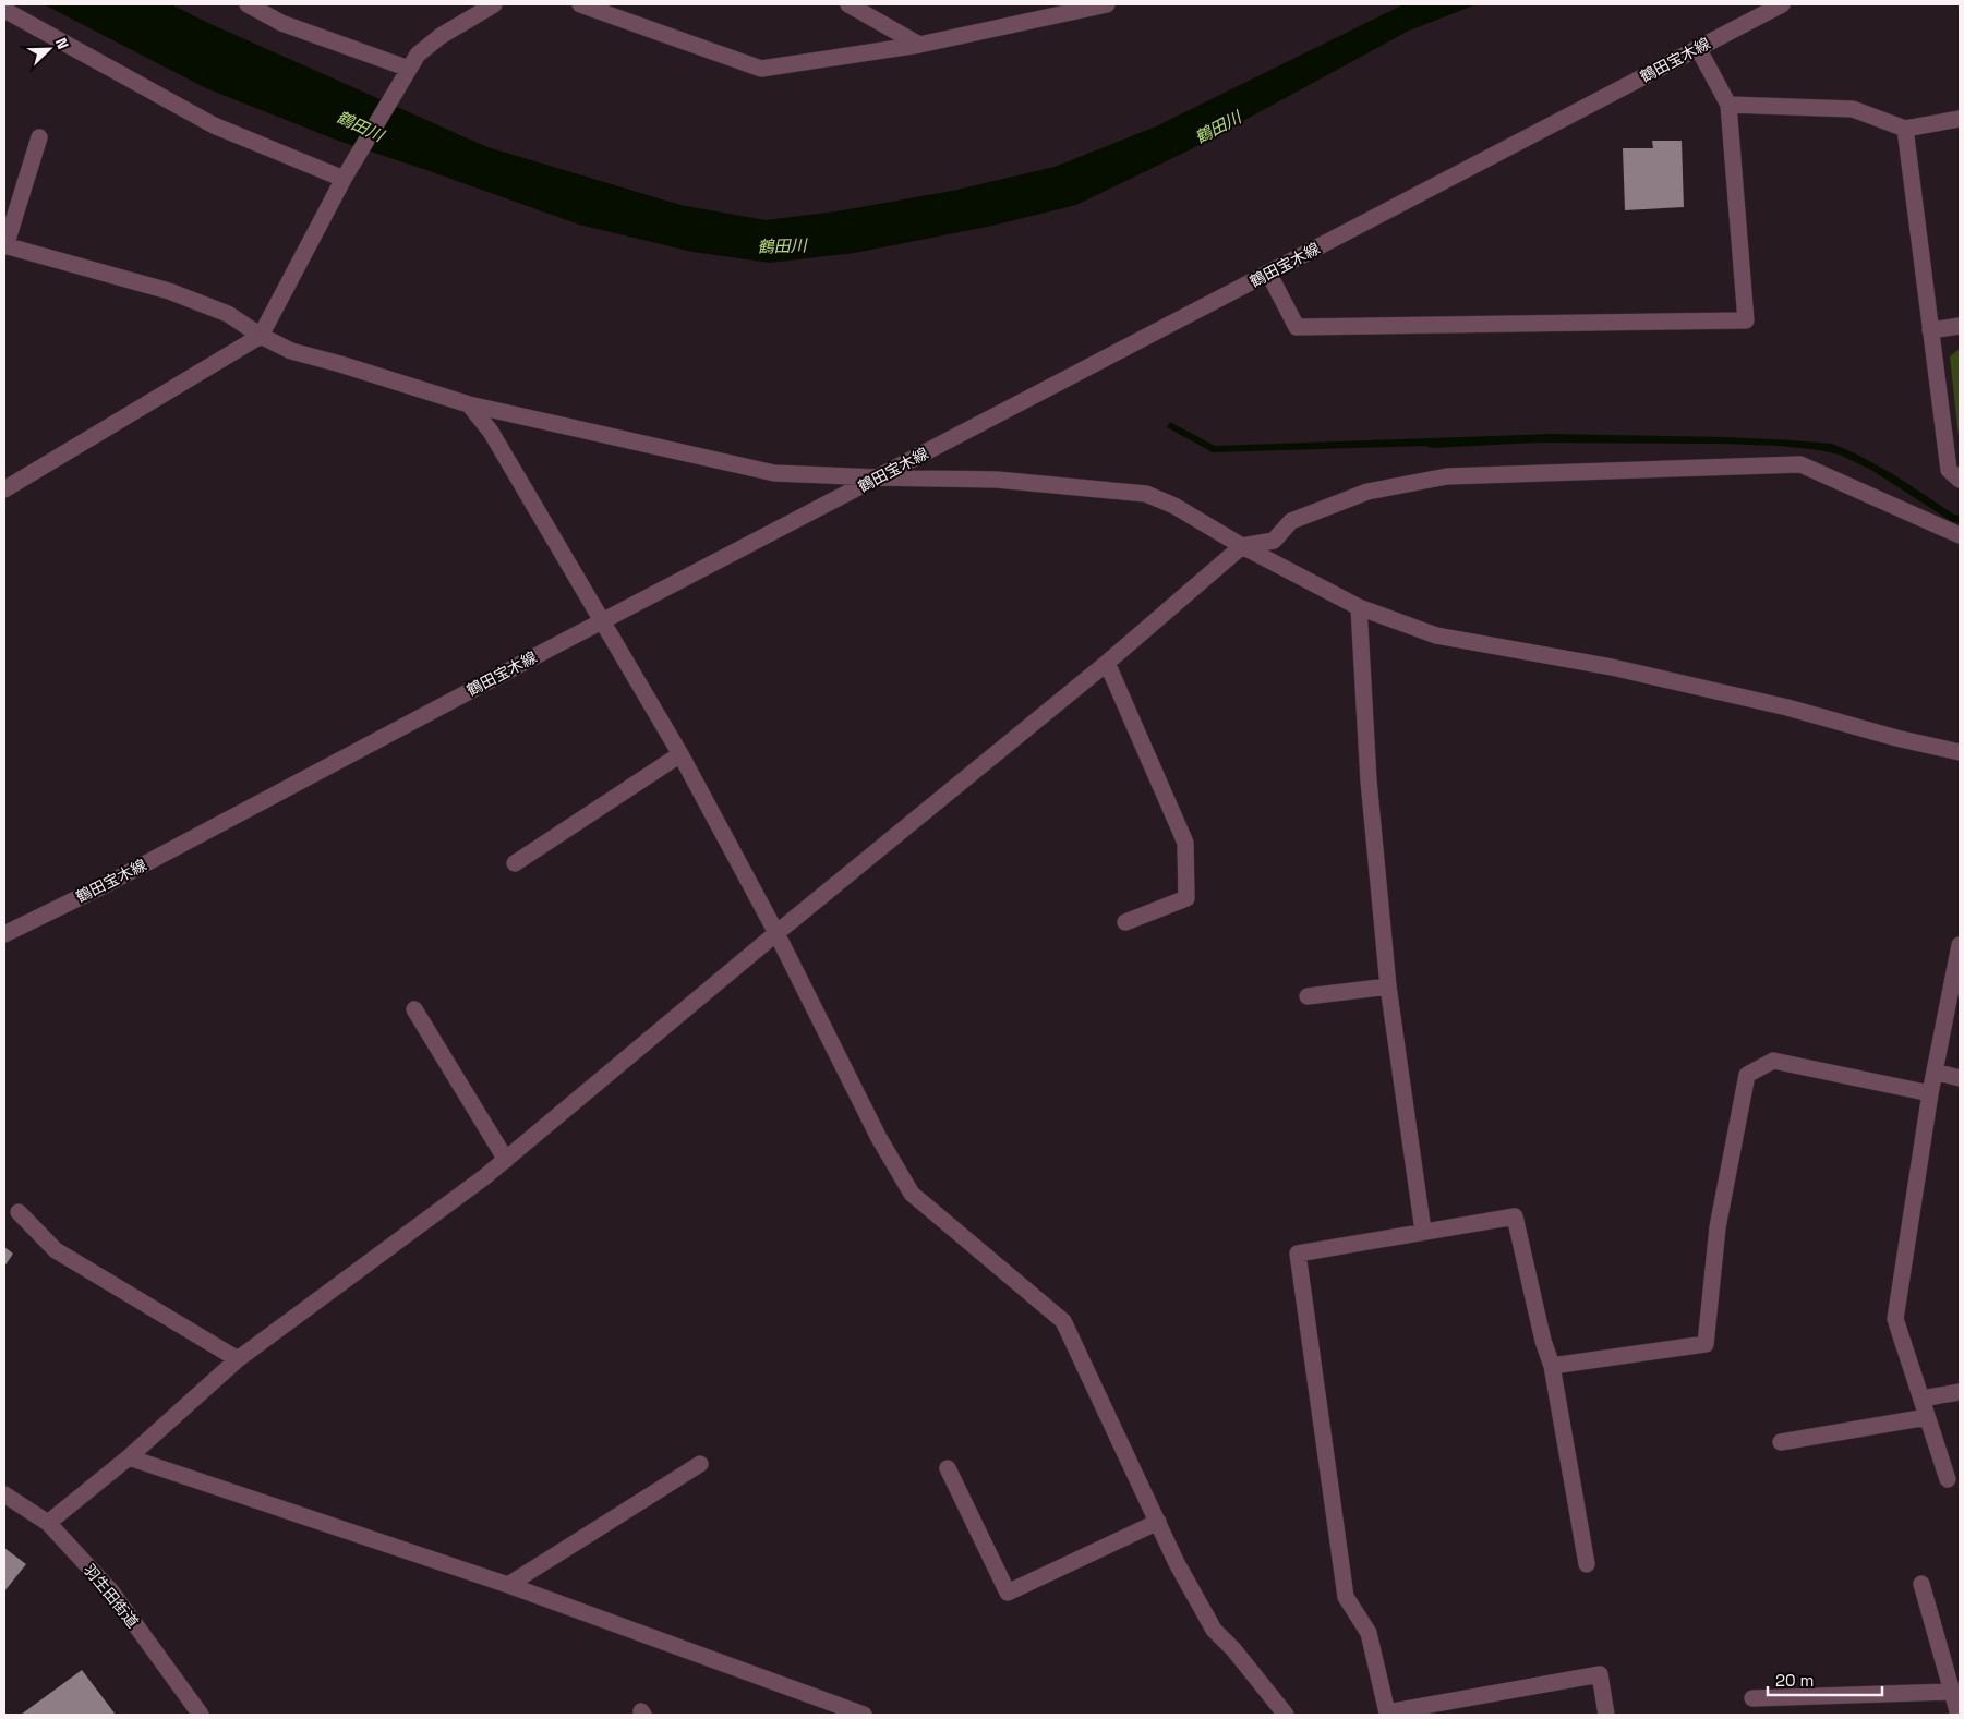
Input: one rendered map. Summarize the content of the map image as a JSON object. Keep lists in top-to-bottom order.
{
  "streets": {
    "street": ["鶴田宝木線", "羽生田街道"]
  },
  "water": ["鶴田川"],
  "scale_bar": "20 m",
  "north": "top right"
}
